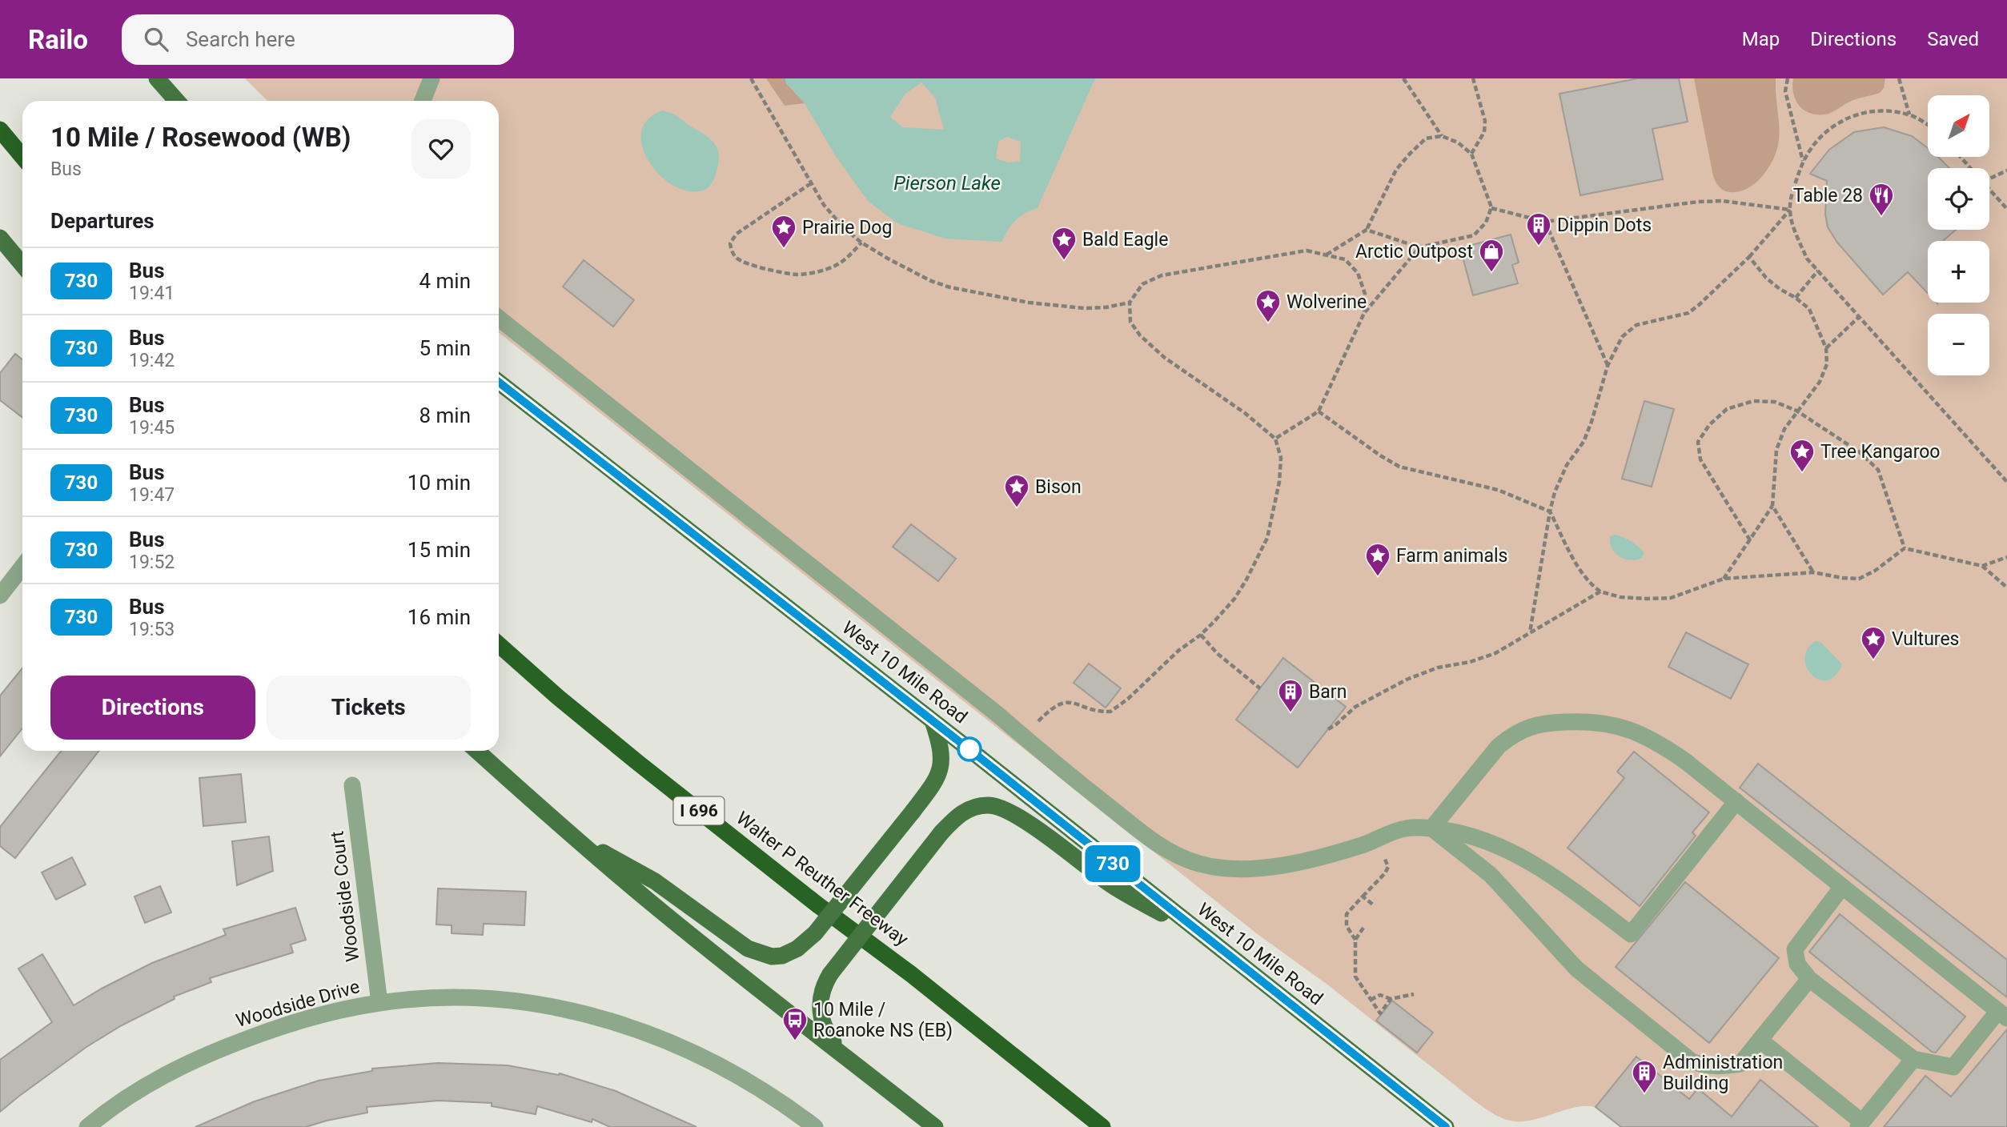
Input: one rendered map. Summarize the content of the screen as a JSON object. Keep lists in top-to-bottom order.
{
  "streets": {
    "highway": ["I 696", "Walter P Reuther Freeway"],
    "main road": ["West 10 Mile Road"],
    "street": ["Woodside Court", "Woodside Drive"]
  },
  "crossings": [
    ["Woodside Court", "Woodside Drive"]
  ],
  "water": ["Pierson Lake"],
  "places": {
    "restaurant": ["Table 28"],
    "building": ["Dippin Dots", "Barn", "Administration Building"],
    "place": [
      "Prairie Dog",
      "Bald Eagle",
      "Wolverine",
      "Tree Kangaroo",
      "Bison",
      "Farm animals",
      "Vultures"
    ],
    "shop": ["Arctic Outpost"],
    "bus stop": ["10 Mile / Roanoke NS (EB)"]
  },
  "lines": ["bus line 730"],
  "north": "top right",
  "page": {
    "header": "Railo",
    "search": "Search here",
    "nav": ["Map", "Directions", "Saved"],
    "on_map": "730",
    "map_buttons": ["+", "−"],
    "heading": [
      ["10 Mile / Rosewood (WB)", "Bus"],
      "Departures"
    ],
    "list": [
      {
        "mark": "730",
        "name": "Bus",
        "note": "19:41",
        "value": "4 min"
      },
      {
        "mark": "730",
        "name": "Bus",
        "note": "19:42",
        "value": "5 min"
      },
      {
        "mark": "730",
        "name": "Bus",
        "note": "19:45",
        "value": "8 min"
      },
      {
        "mark": "730",
        "name": "Bus",
        "note": "19:47",
        "value": "10 min"
      },
      {
        "mark": "730",
        "name": "Bus",
        "note": "19:52",
        "value": "15 min"
      },
      {
        "mark": "730",
        "name": "Bus",
        "note": "19:53",
        "value": "16 min"
      }
    ],
    "buttons": ["Directions", "Tickets"]
  }
}
